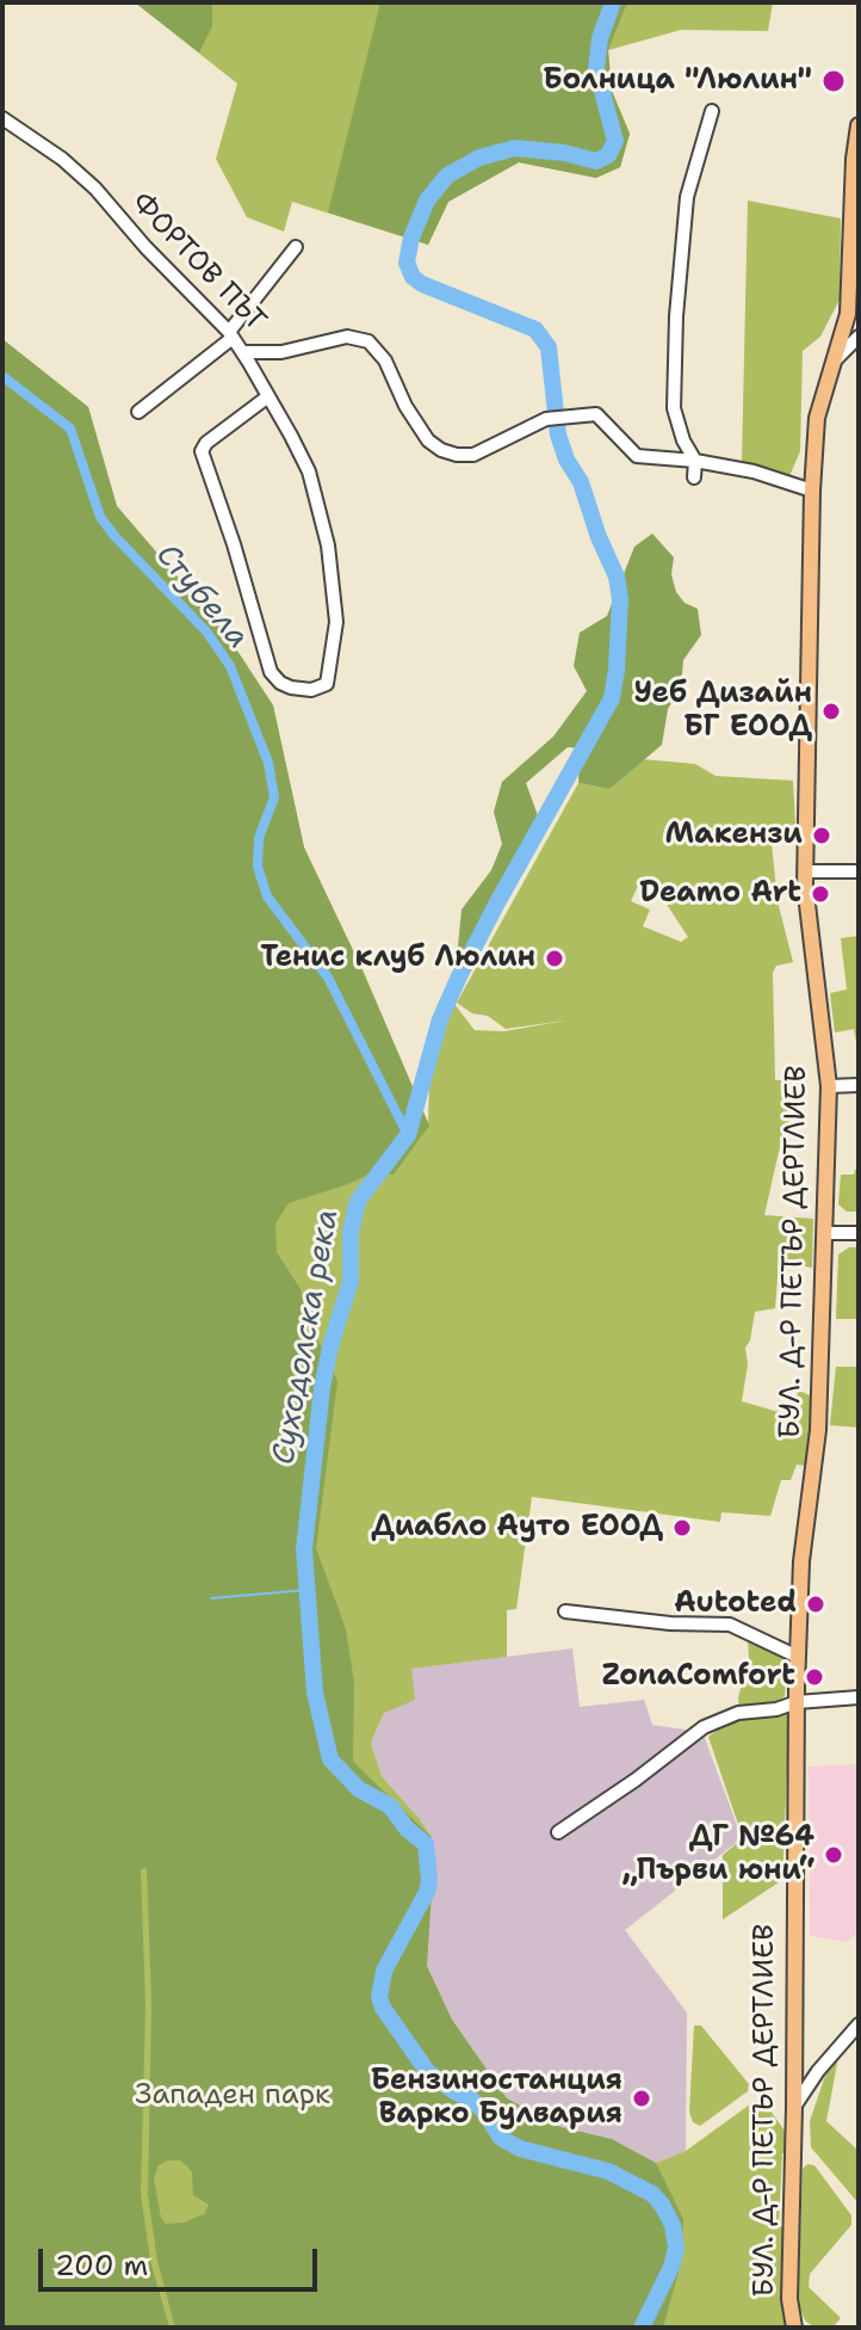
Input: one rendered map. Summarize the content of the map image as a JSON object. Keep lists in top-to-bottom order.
{
  "streets": {
    "main road": ["БУЛ. Д-Р ПЕТЪР ДЕРТЛИЕВ"],
    "street": ["ФОРТОВ ПЪТ"]
  },
  "crossings": [
    ["ФОРТОВ ПЪТ", "БУЛ. Д-Р ПЕТЪР ДЕРТЛИЕВ"]
  ],
  "water": ["Стубела", "Суходолска река"],
  "parks": ["Западен парк"],
  "places": [
    "Болница \"Люлин\"",
    "Уеб Дизайн БГ ЕООД",
    "Макензи",
    "Deamo Art",
    "Тенис клуб Люлин",
    "Диабло Ауто ЕООД",
    "Autoted",
    "ZonaComfort",
    "ДГ №64 „Първи юни“",
    "Бензиностанция Варко Булвария"
  ],
  "scale_bar": "200 m"
}
